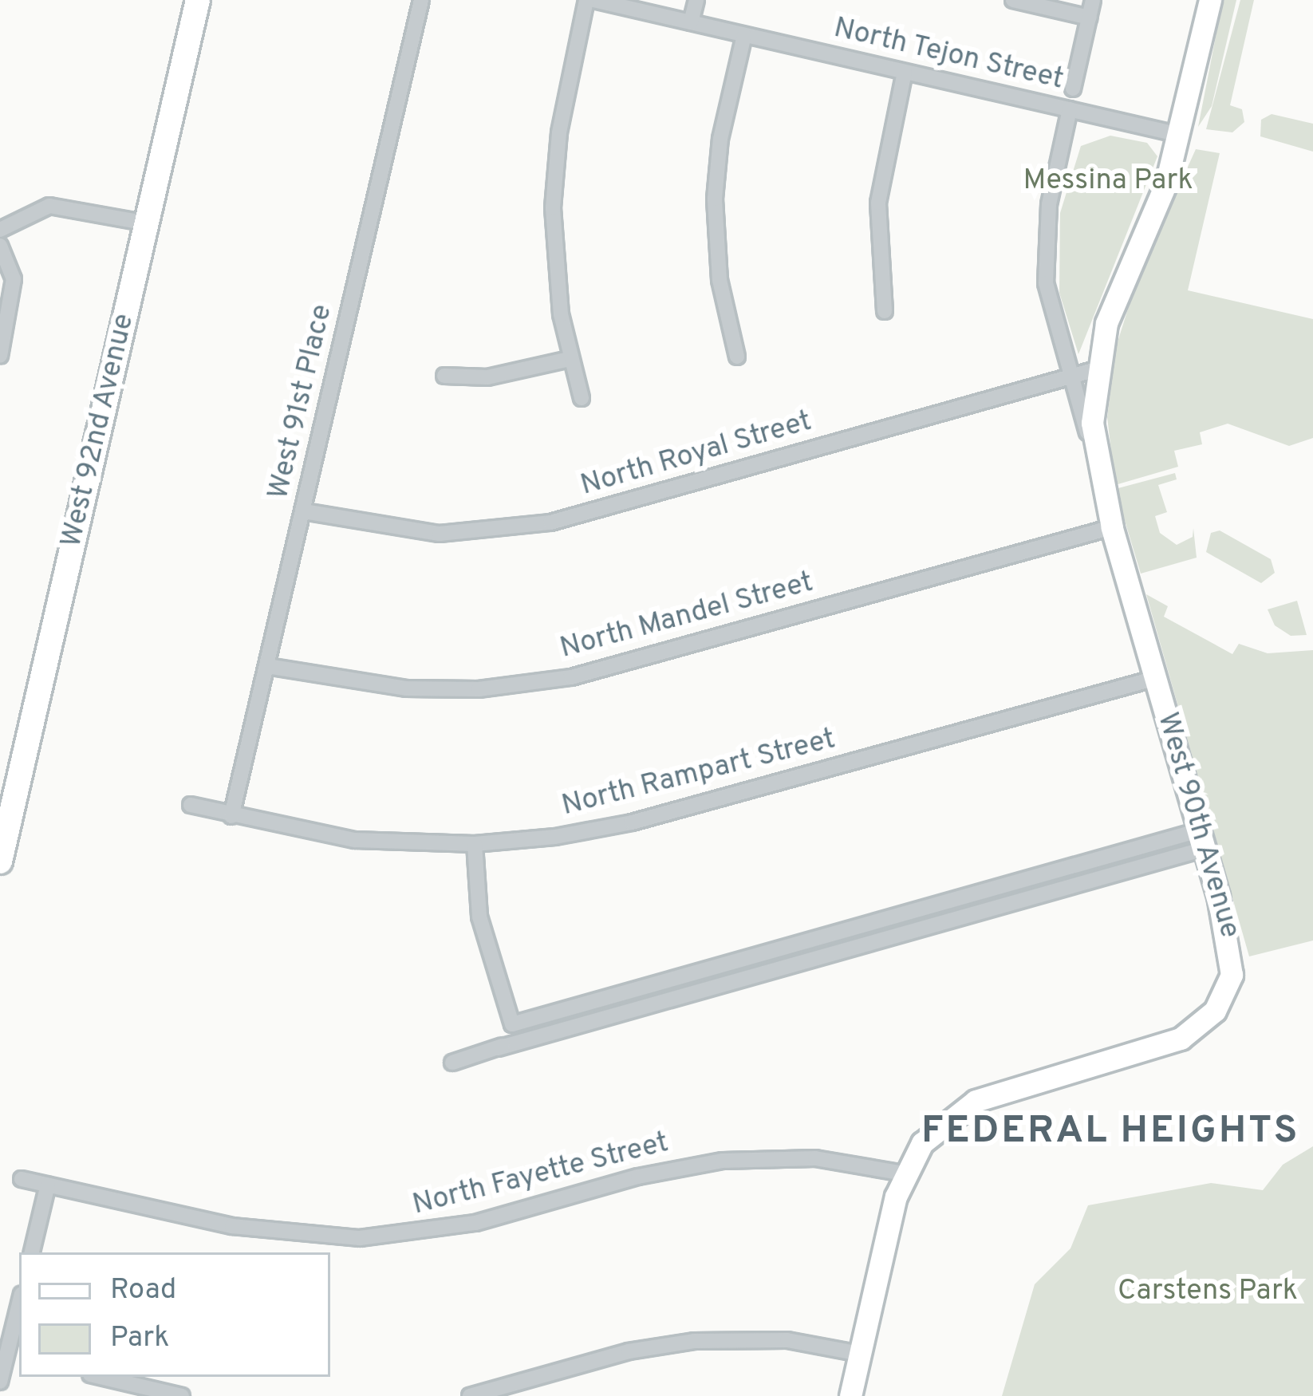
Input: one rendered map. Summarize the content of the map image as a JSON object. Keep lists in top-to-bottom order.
{
  "streets": {
    "main road": ["West 92nd Avenue"],
    "street": [
      "North Tejon Street",
      "West 91st Place",
      "North Royal Street",
      "North Mandel Street",
      "North Rampart Street",
      "West 90th Avenue",
      "North Fayette Street"
    ]
  },
  "crossings": [
    ["North Tejon Street", "West 90th Avenue"],
    ["West 91st Place", "North Royal Street"],
    ["West 91st Place", "North Mandel Street"],
    ["West 91st Place", "North Rampart Street"],
    ["North Royal Street", "West 90th Avenue"],
    ["North Mandel Street", "West 90th Avenue"],
    ["North Rampart Street", "West 90th Avenue"],
    ["West 90th Avenue", "North Fayette Street"]
  ],
  "districts": ["FEDERAL HEIGHTS"],
  "parks": ["Messina Park", "Carstens Park"],
  "legend": ["Road", "Park"]
}
